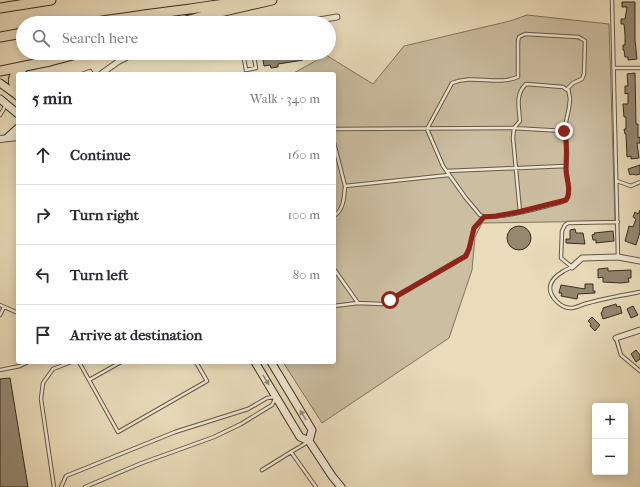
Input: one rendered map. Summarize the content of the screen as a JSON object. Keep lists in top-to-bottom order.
{
  "page": {
    "search": "Search here",
    "heading": ["5 min", "Walk · 340 m"],
    "list": [
      ["Continue", "160 m"],
      ["Turn right", "100 m"],
      ["Turn left", "80 m"],
      "Arrive at destination"
    ],
    "map_buttons": ["+", "−"]
  }
}
